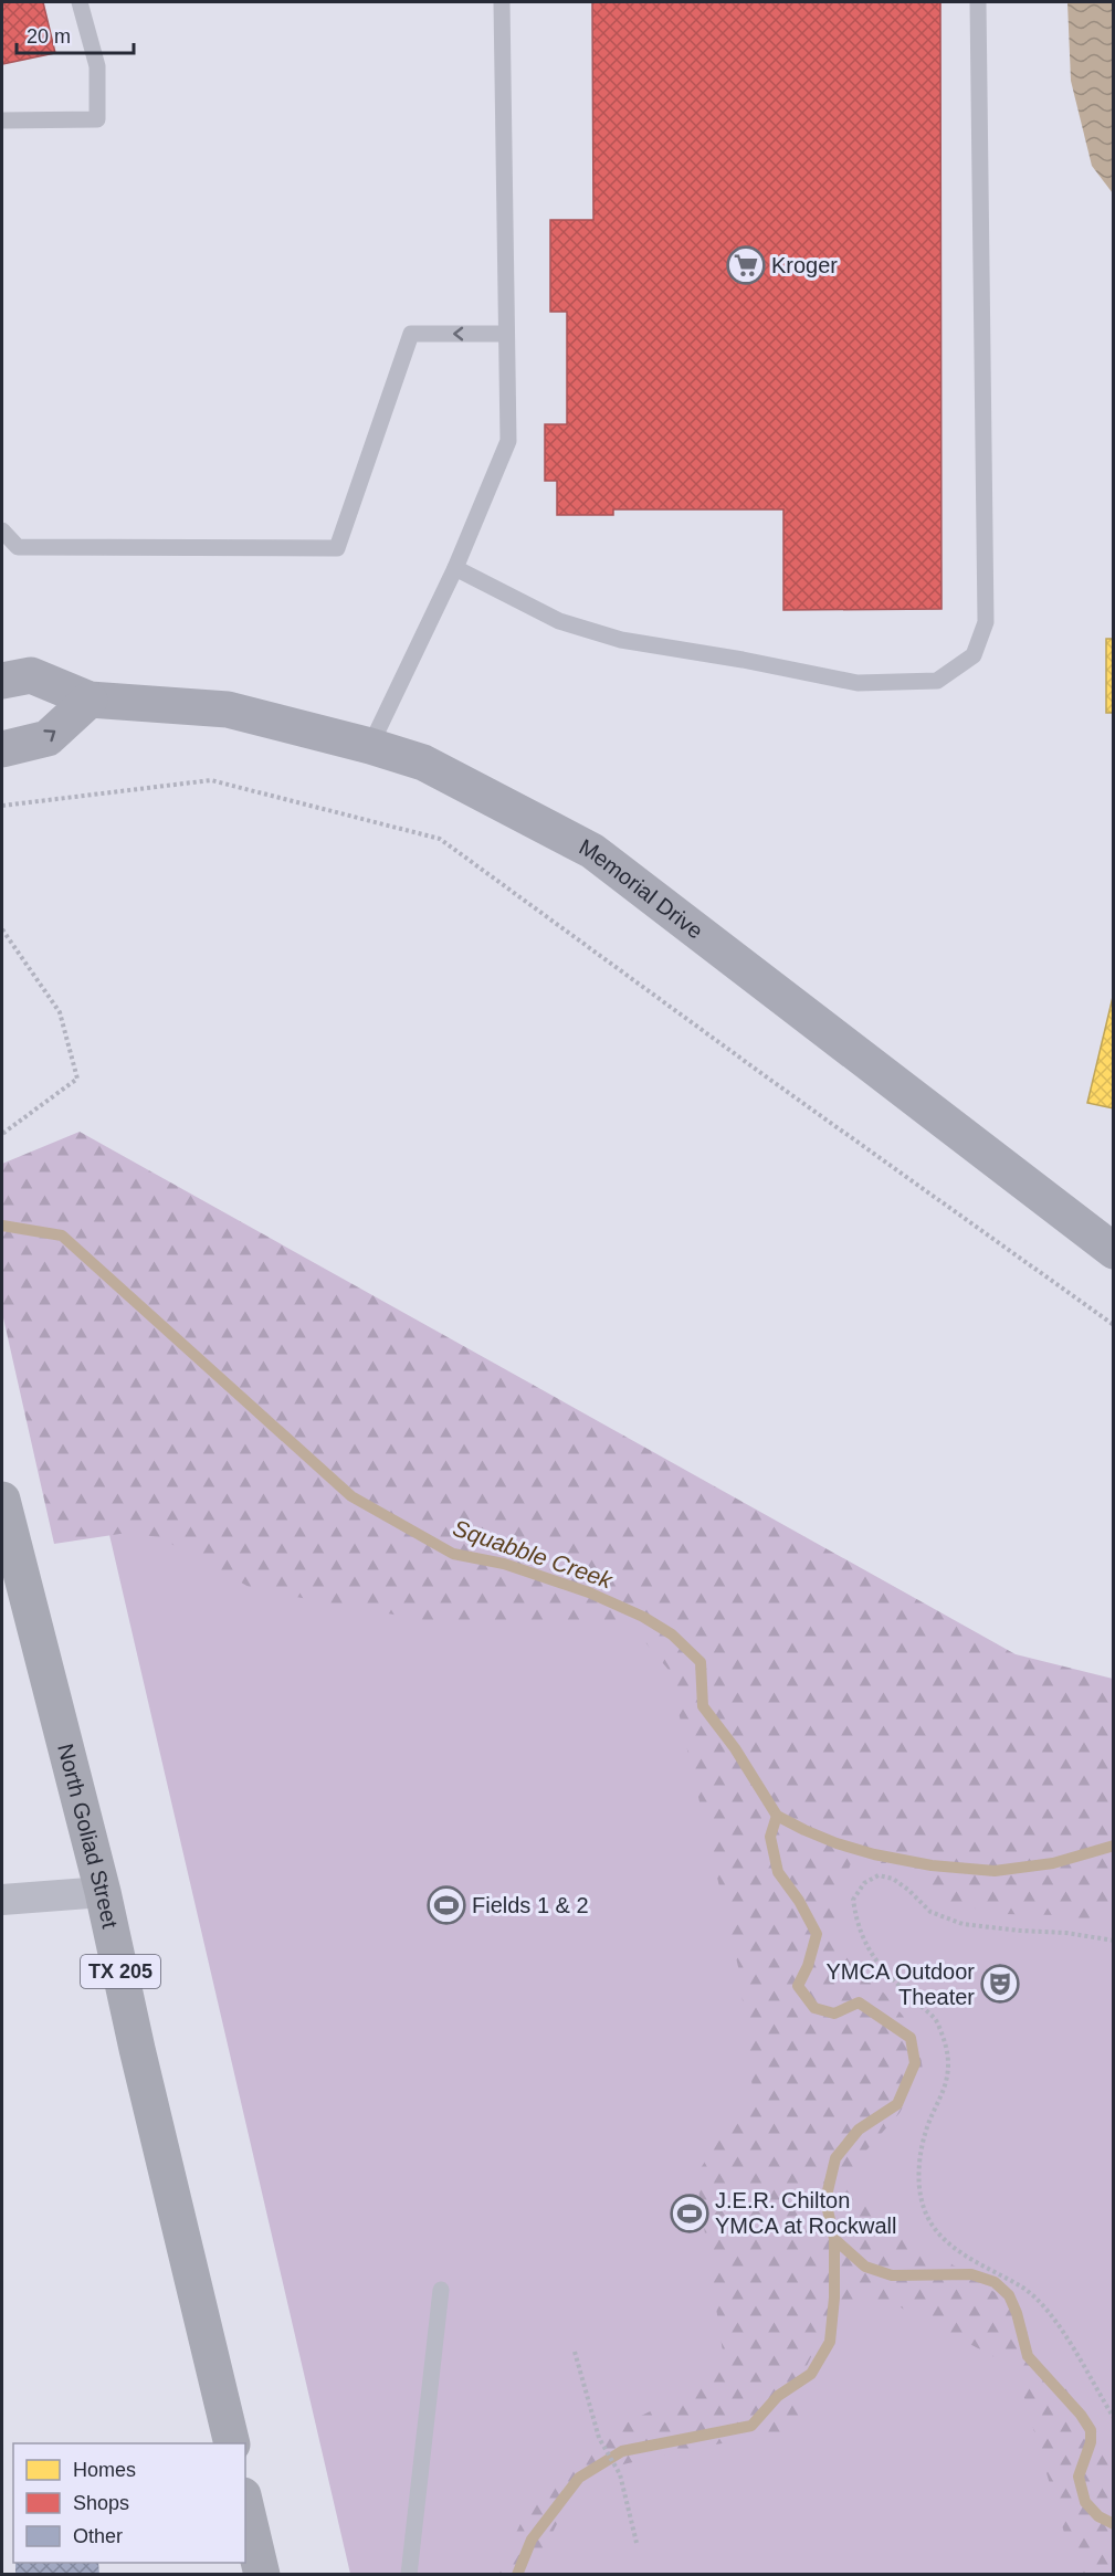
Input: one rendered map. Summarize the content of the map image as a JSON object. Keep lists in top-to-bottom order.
{
  "streets": {
    "main road": ["North Goliad Street", "TX 205"],
    "street": ["Memorial Drive"]
  },
  "water": ["Squabble Creek"],
  "places": {
    "supermarket": ["Kroger"],
    "sports": ["Fields 1 & 2", "J.E.R. Chilton YMCA at Rockwall"],
    "theatre": ["YMCA Outdoor Theater"]
  },
  "legend": ["Homes", "Shops", "Other"],
  "scale_bar": "20 m"
}
